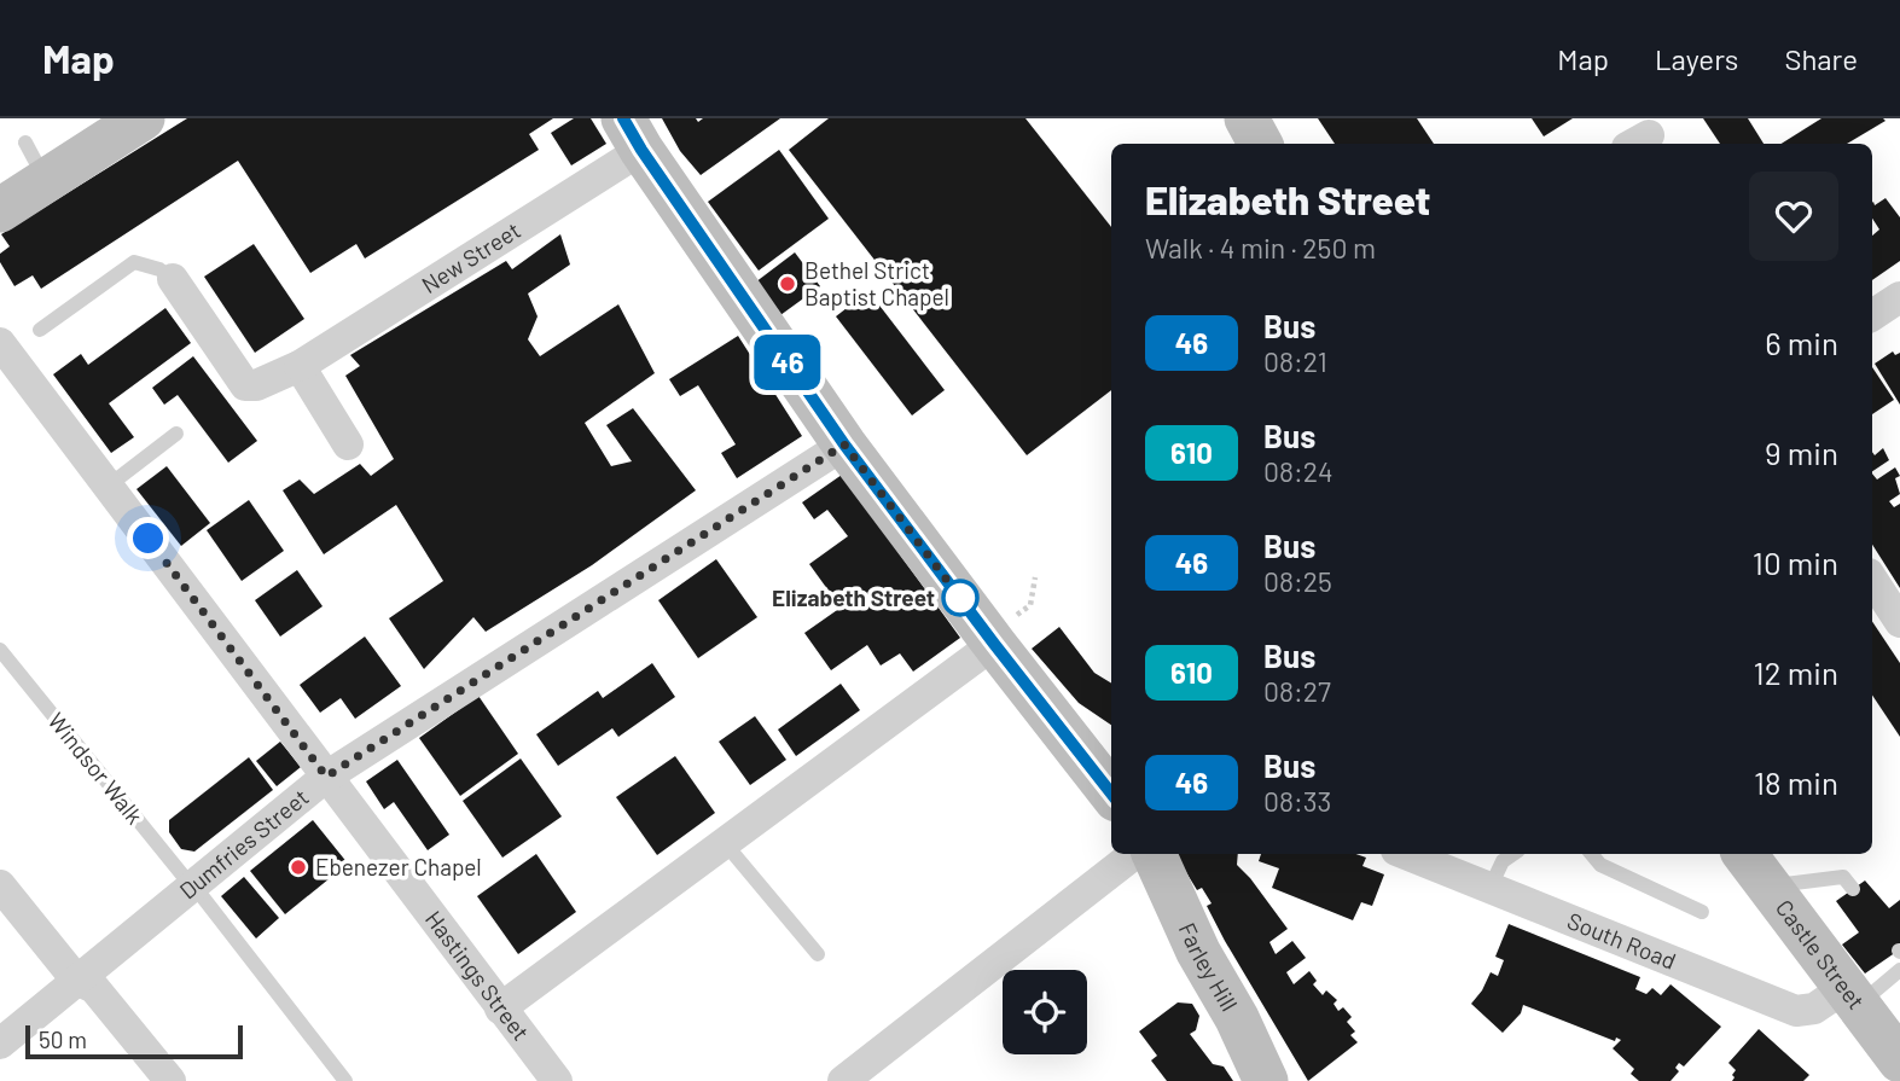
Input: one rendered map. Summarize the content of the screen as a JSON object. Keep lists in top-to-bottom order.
{
  "streets": {
    "main road": ["Castle Street", "Farley Hill"],
    "street": [
      "New Street",
      "Dumfries Street",
      "South Road",
      "Hastings Street"
    ],
    "lane": ["Windsor Walk"]
  },
  "crossings": [
    ["Windsor Walk", "Dumfries Street"],
    ["Dumfries Street", "Hastings Street"],
    ["South Road", "Castle Street"]
  ],
  "places": ["Bethel Strict Baptist Chapel", "Elizabeth Street", "Ebenezer Chapel"],
  "lines": ["bus line 46"],
  "scale_bar": "50 m",
  "page": {
    "header": "Map",
    "nav": ["Map", "Layers", "Share"],
    "on_map": "46",
    "heading": ["Elizabeth Street", "Walk · 4 min · 250 m"],
    "list": [
      {
        "mark": "46",
        "name": "Bus",
        "note": "08:21",
        "value": "6 min"
      },
      {
        "mark": "610",
        "name": "Bus",
        "note": "08:24",
        "value": "9 min"
      },
      {
        "mark": "46",
        "name": "Bus",
        "note": "08:25",
        "value": "10 min"
      },
      {
        "mark": "610",
        "name": "Bus",
        "note": "08:27",
        "value": "12 min"
      },
      {
        "mark": "46",
        "name": "Bus",
        "note": "08:33",
        "value": "18 min"
      }
    ],
    "scale": "50 m"
  }
}
